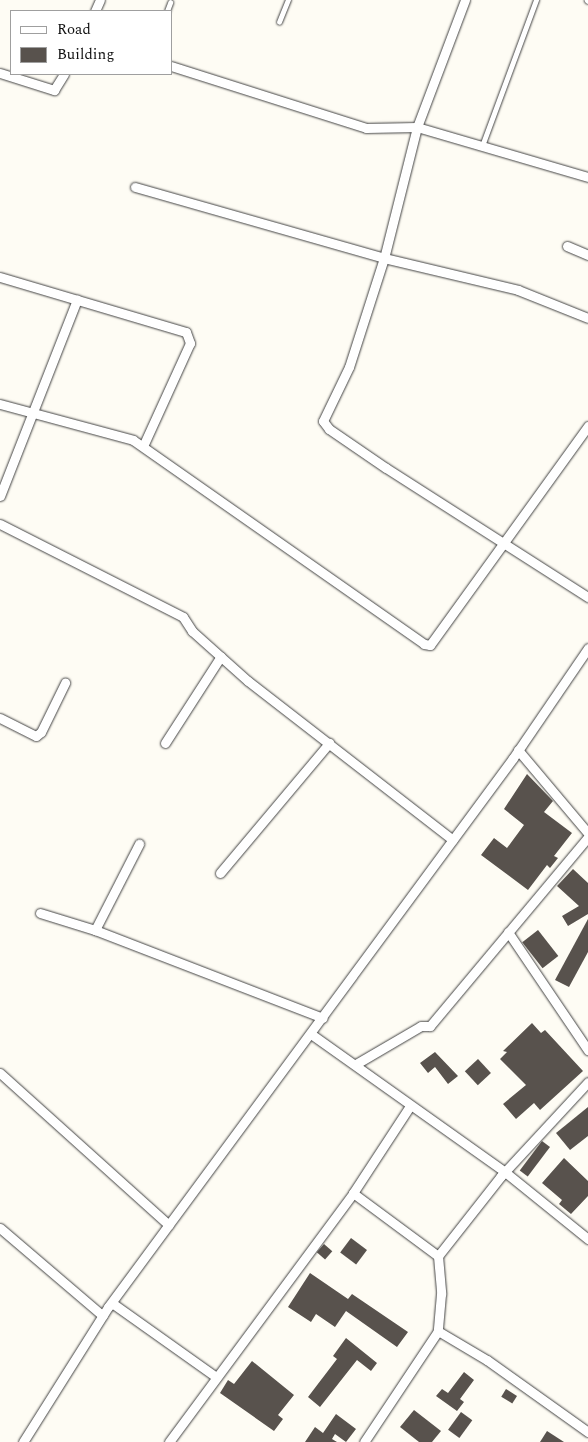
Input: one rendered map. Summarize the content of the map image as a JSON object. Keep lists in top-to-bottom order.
{
  "legend": ["Road", "Building"]
}
